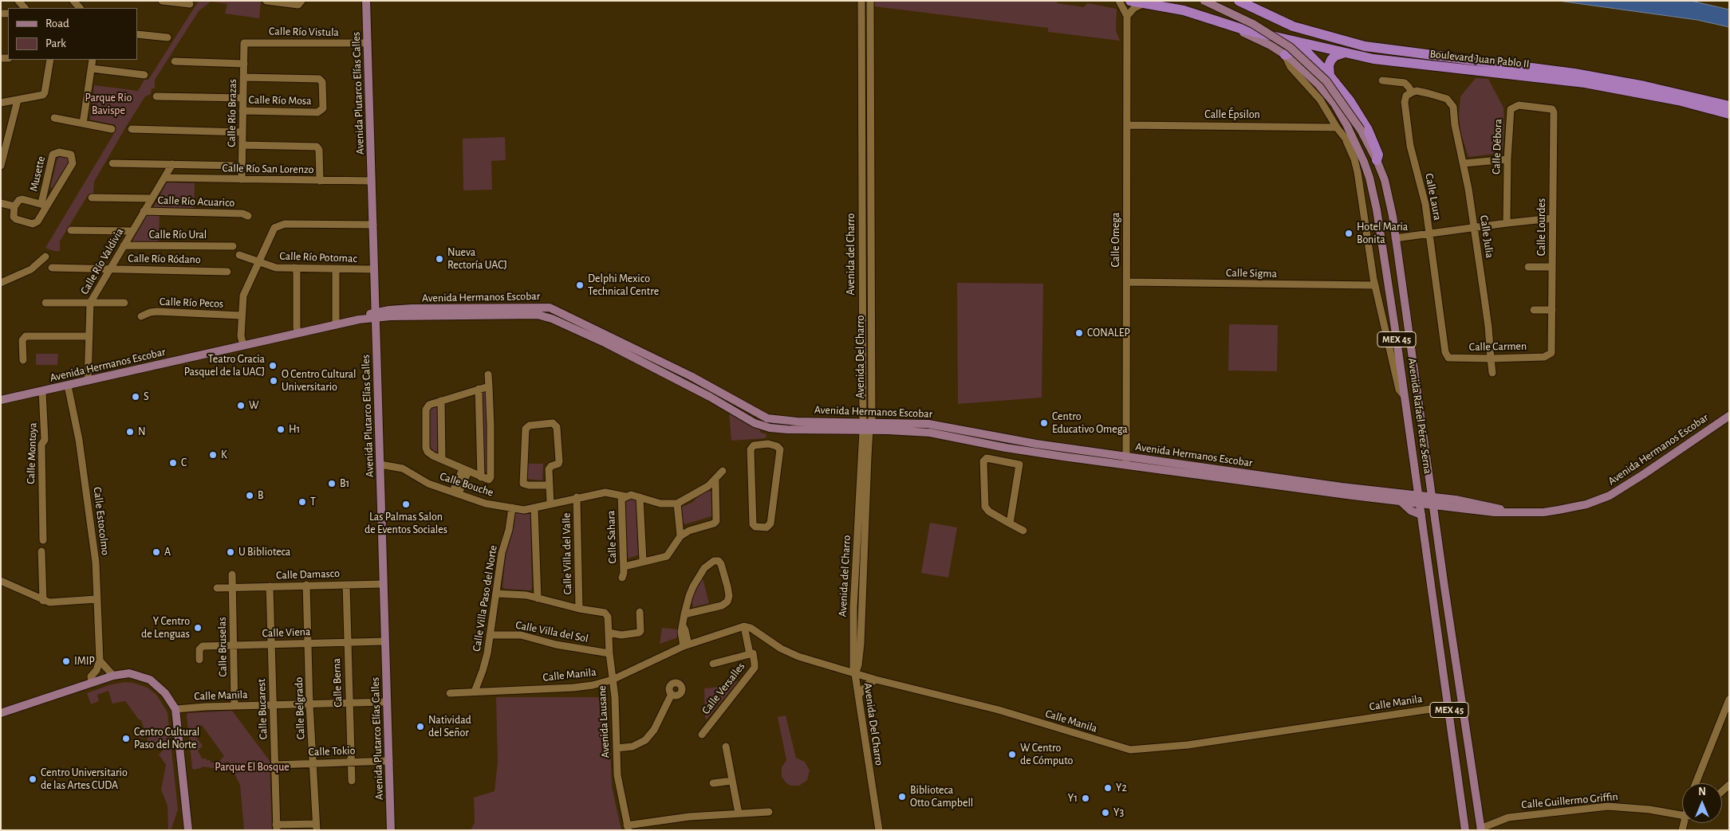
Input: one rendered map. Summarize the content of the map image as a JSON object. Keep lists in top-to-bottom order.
{
  "streets": {
    "highway": ["Boulevard Juan Pablo II", "MEX 45", "Avenida Rafael Pérez Serna"],
    "main road": ["Avenida Plutarco Elías Calles", "Avenida Hermanos Escobar"],
    "street": [
      "Calle Río Vistula",
      "Calle Río Mosa",
      "Calle Río Brazas",
      "Calle Épsilon",
      "Calle Débora",
      "Calle Río San Lorenzo",
      "Musette",
      "Calle Laura",
      "Calle Río Acuarico",
      "Calle Lourdes",
      "Calle Río Ural",
      "Calle Julia",
      "Calle Omega",
      "Avenida del Charro",
      "Calle Río Potomac",
      "Calle Río Ródano",
      "Calle Río Valdivia",
      "Calle Sigma",
      "Calle Río Pecos",
      "Calle Carmen",
      "Avenida Del Charro",
      "Calle Montoya",
      "Calle Bouche",
      "Calle Estocolmo",
      "Calle Sahara",
      "Calle Villa del Valle",
      "Calle Damasco",
      "Calle Villa Paso del Norte",
      "Calle Villa del Sol",
      "Calle Viena",
      "Calle Bruselas",
      "Calle Manila",
      "Calle Berna",
      "Calle Versalles",
      "Calle Belgrado",
      "Calle Bucarest",
      "Avenida Lausane",
      "Calle Tokio",
      "Calle Guillermo Griffin"
    ]
  },
  "crossings": [
    ["Calle Río Vistula", "Avenida Plutarco Elías Calles"],
    ["Calle Río Vistula", "Calle Río Brazas"],
    ["Boulevard Juan Pablo II", "Avenida Rafael Pérez Serna"],
    ["Avenida Plutarco Elías Calles", "Calle Río San Lorenzo"],
    ["Avenida Plutarco Elías Calles", "Calle Río Potomac"],
    ["Avenida Plutarco Elías Calles", "Avenida Hermanos Escobar"],
    ["Avenida Plutarco Elías Calles", "Calle Bouche"],
    ["Avenida Plutarco Elías Calles", "Calle Damasco"],
    ["Avenida Plutarco Elías Calles", "Calle Viena"],
    ["Avenida Plutarco Elías Calles", "Calle Manila"],
    ["Avenida Plutarco Elías Calles", "Calle Tokio"],
    ["Calle Río Mosa", "Calle Río Brazas"],
    ["Calle Río Brazas", "Calle Río San Lorenzo"],
    ["Calle Épsilon", "Calle Omega"],
    ["Calle Débora", "Calle Lourdes"],
    ["Calle Río San Lorenzo", "Calle Río Valdivia"],
    ["Calle Laura", "Calle Julia"],
    ["Calle Laura", "Calle Carmen"],
    ["Calle Río Acuarico", "Calle Río Valdivia"],
    ["Calle Lourdes", "Calle Carmen"],
    ["Calle Río Ural", "Calle Río Valdivia"],
    ["Calle Julia", "Calle Carmen"],
    ["Calle Omega", "Calle Sigma"],
    ["Calle Omega", "Avenida Hermanos Escobar"],
    ["Avenida del Charro", "Avenida Hermanos Escobar"],
    ["Avenida del Charro", "Avenida Del Charro"],
    ["Avenida del Charro", "Calle Manila"],
    ["Calle Río Ródano", "Calle Río Valdivia"],
    ["Calle Río Valdivia", "Avenida Hermanos Escobar"],
    ["Avenida Hermanos Escobar", "Avenida Del Charro"],
    ["Avenida Hermanos Escobar", "Avenida Rafael Pérez Serna"],
    ["Avenida Hermanos Escobar", "Calle Montoya"],
    ["Avenida Hermanos Escobar", "Calle Estocolmo"],
    ["Avenida Del Charro", "Calle Manila"],
    ["Avenida Rafael Pérez Serna", "Calle Manila"],
    ["Avenida Rafael Pérez Serna", "Calle Guillermo Griffin"],
    ["Calle Bouche", "Calle Sahara"],
    ["Calle Bouche", "Calle Villa del Valle"],
    ["Calle Bouche", "Calle Villa Paso del Norte"],
    ["Calle Villa del Valle", "Avenida Lausane"],
    ["Calle Damasco", "Calle Bruselas"],
    ["Calle Damasco", "Calle Berna"],
    ["Calle Damasco", "Calle Belgrado"],
    ["Calle Damasco", "Calle Bucarest"],
    ["Calle Villa Paso del Norte", "Calle Villa del Sol"],
    ["Calle Villa Paso del Norte", "Calle Manila"],
    ["Calle Villa del Sol", "Avenida Lausane"],
    ["Calle Viena", "Calle Bruselas"],
    ["Calle Viena", "Calle Berna"],
    ["Calle Viena", "Calle Belgrado"],
    ["Calle Viena", "Calle Bucarest"],
    ["Calle Bruselas", "Calle Manila"],
    ["Calle Manila", "Calle Berna"],
    ["Calle Manila", "Calle Versalles"],
    ["Calle Manila", "Calle Belgrado"],
    ["Calle Manila", "Calle Bucarest"],
    ["Calle Manila", "Avenida Lausane"],
    ["Calle Berna", "Calle Tokio"],
    ["Calle Belgrado", "Calle Tokio"],
    ["Calle Bucarest", "Calle Tokio"]
  ],
  "parks": ["Parque Rio Bavispe", "Parque El Bosque"],
  "places": [
    "Hotel Maria Bonita",
    "Nueva Rectoría UACJ",
    "Delphi Mexico Technical Centre",
    "CONALEP",
    "Teatro Gracia Pasquel de la UACJ",
    "O Centro Cultural Universitario",
    "S",
    "W",
    "Centro Educativo Omega",
    "H1",
    "N",
    "K",
    "C",
    "B1",
    "B",
    "T",
    "Las Palmas Salon de Eventos Sociales",
    "A",
    "U Biblioteca",
    "Y Centro de Lenguas",
    "IMIP",
    "Natividad del Señor",
    "Centro Cultural Paso del Norte",
    "W Centro de Cómputo",
    "Centro Universitario de las Artes CUDA",
    "Y2",
    "Biblioteca Otto Campbell",
    "Y1",
    "Y3"
  ],
  "legend": ["Road", "Park"],
  "north": "top"
}
